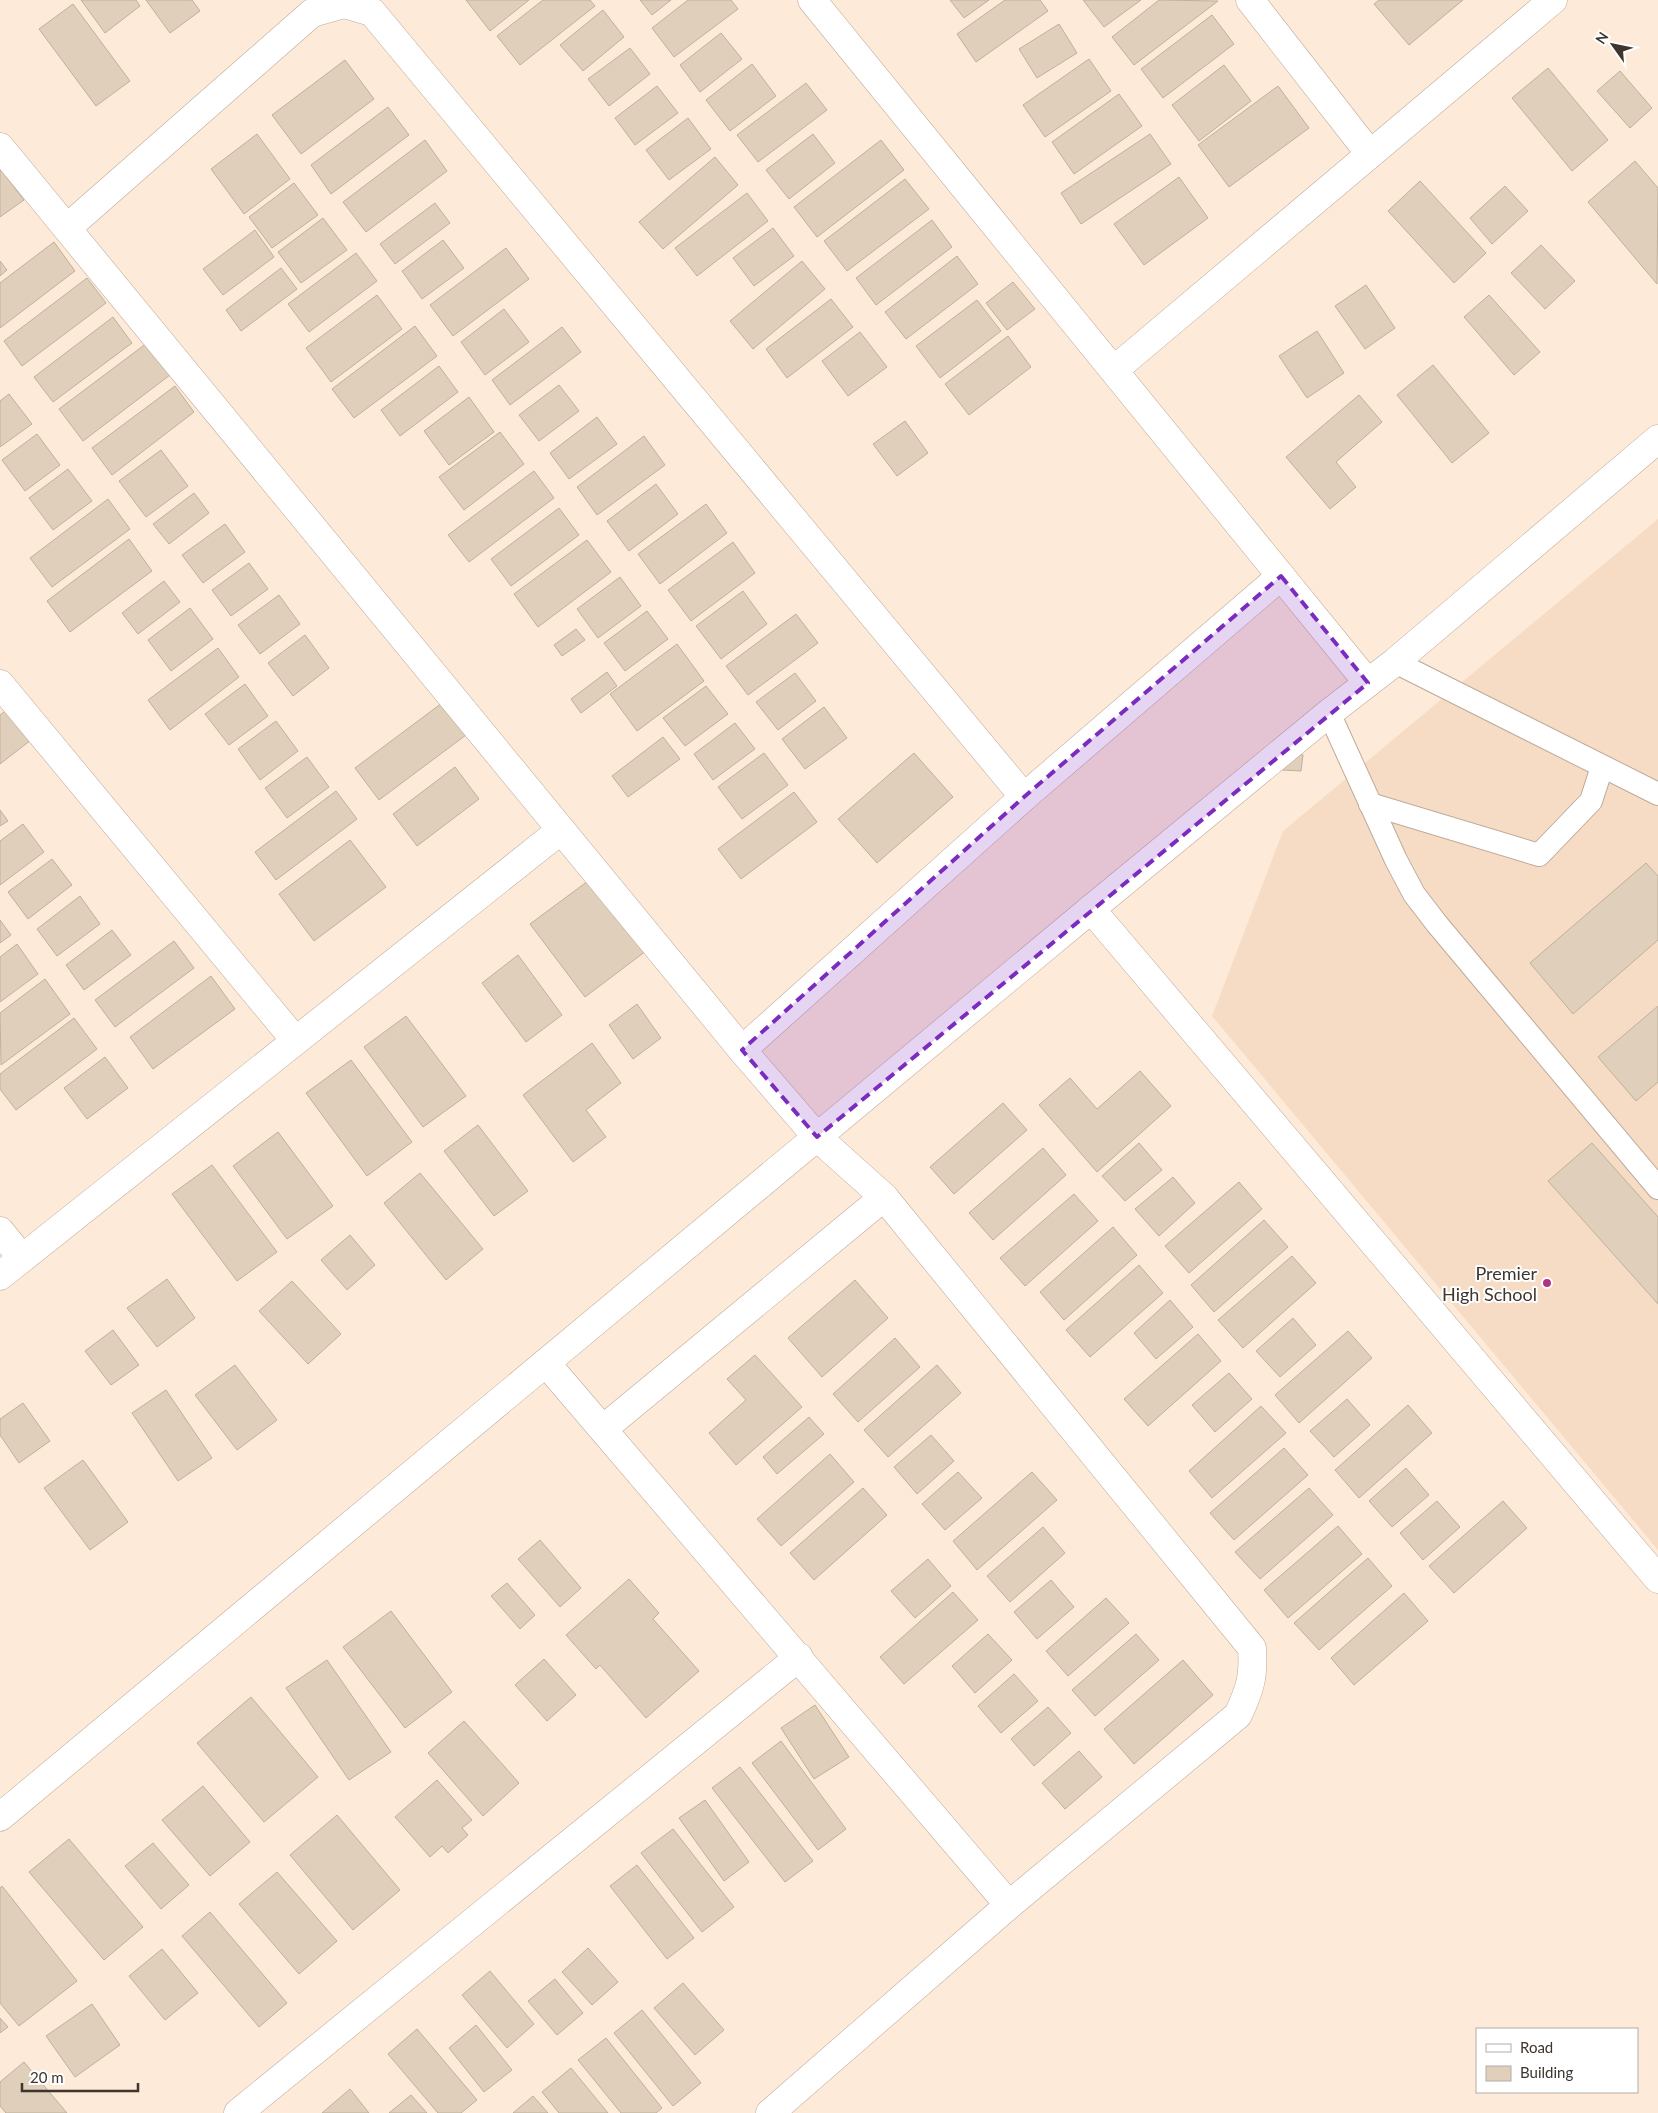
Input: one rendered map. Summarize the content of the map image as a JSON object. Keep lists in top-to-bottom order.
{
  "places": ["Premier High School"],
  "legend": ["Road", "Building"],
  "scale_bar": "20 m",
  "north": "top left"
}
